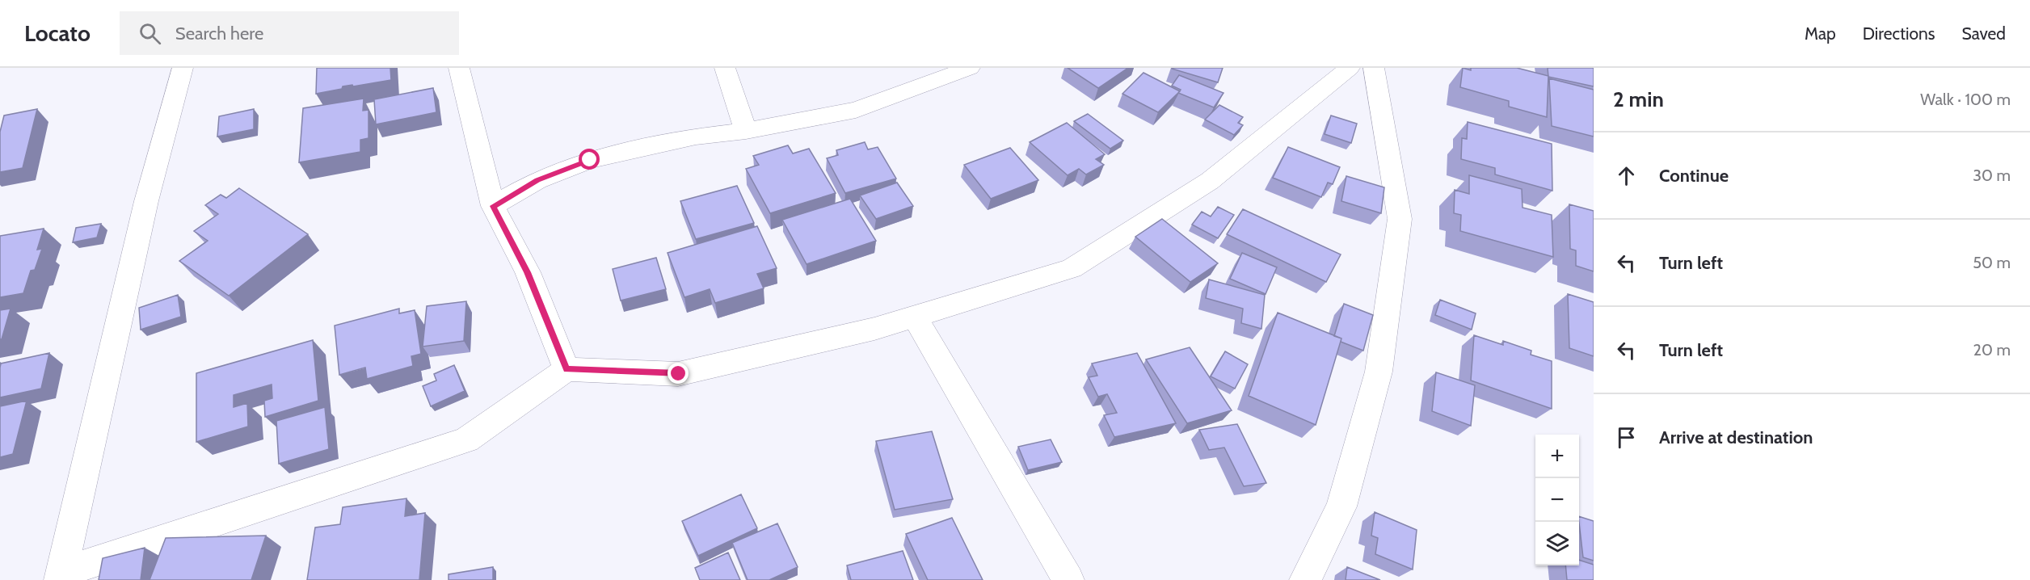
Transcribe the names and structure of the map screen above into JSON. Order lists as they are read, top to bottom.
{
  "page": {
    "header": "Locato",
    "search": "Search here",
    "nav": ["Map", "Directions", "Saved"],
    "heading": ["2 min", "Walk · 100 m"],
    "list": [
      ["Continue", "30 m"],
      ["Turn left", "50 m"],
      ["Turn left", "20 m"],
      "Arrive at destination"
    ],
    "map_buttons": ["+", "−"]
  }
}
